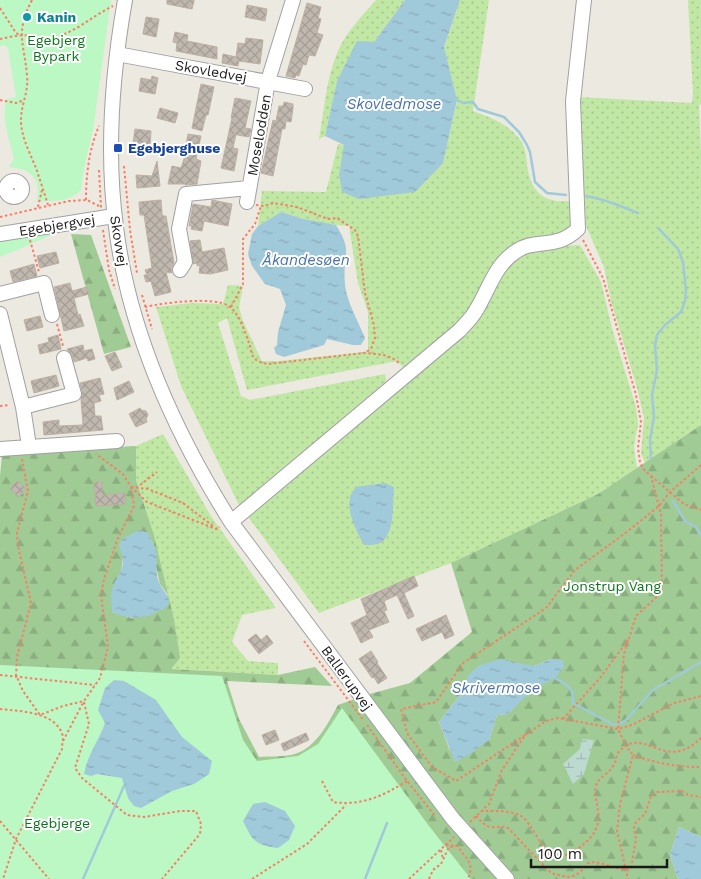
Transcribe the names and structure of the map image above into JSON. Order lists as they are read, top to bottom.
{
  "streets": {
    "street": [
      "Skovledvej",
      "Moselodden",
      "Egebjergvej",
      "Skovvej",
      "Ballerupvej"
    ]
  },
  "crossings": [
    ["Skovledvej", "Moselodden"],
    ["Skovledvej", "Skovvej"],
    ["Egebjergvej", "Skovvej"],
    ["Skovvej", "Ballerupvej"]
  ],
  "water": ["Skovledmose", "Åkandesøen", "Skrivermose"],
  "parks": ["Egebjerg Bypark", "Jonstrup Vang", "Egebjerge"],
  "places": {
    "other": ["Kanin"],
    "transit": ["Egebjerghuse"]
  },
  "scale_bar": "100 m"
}
